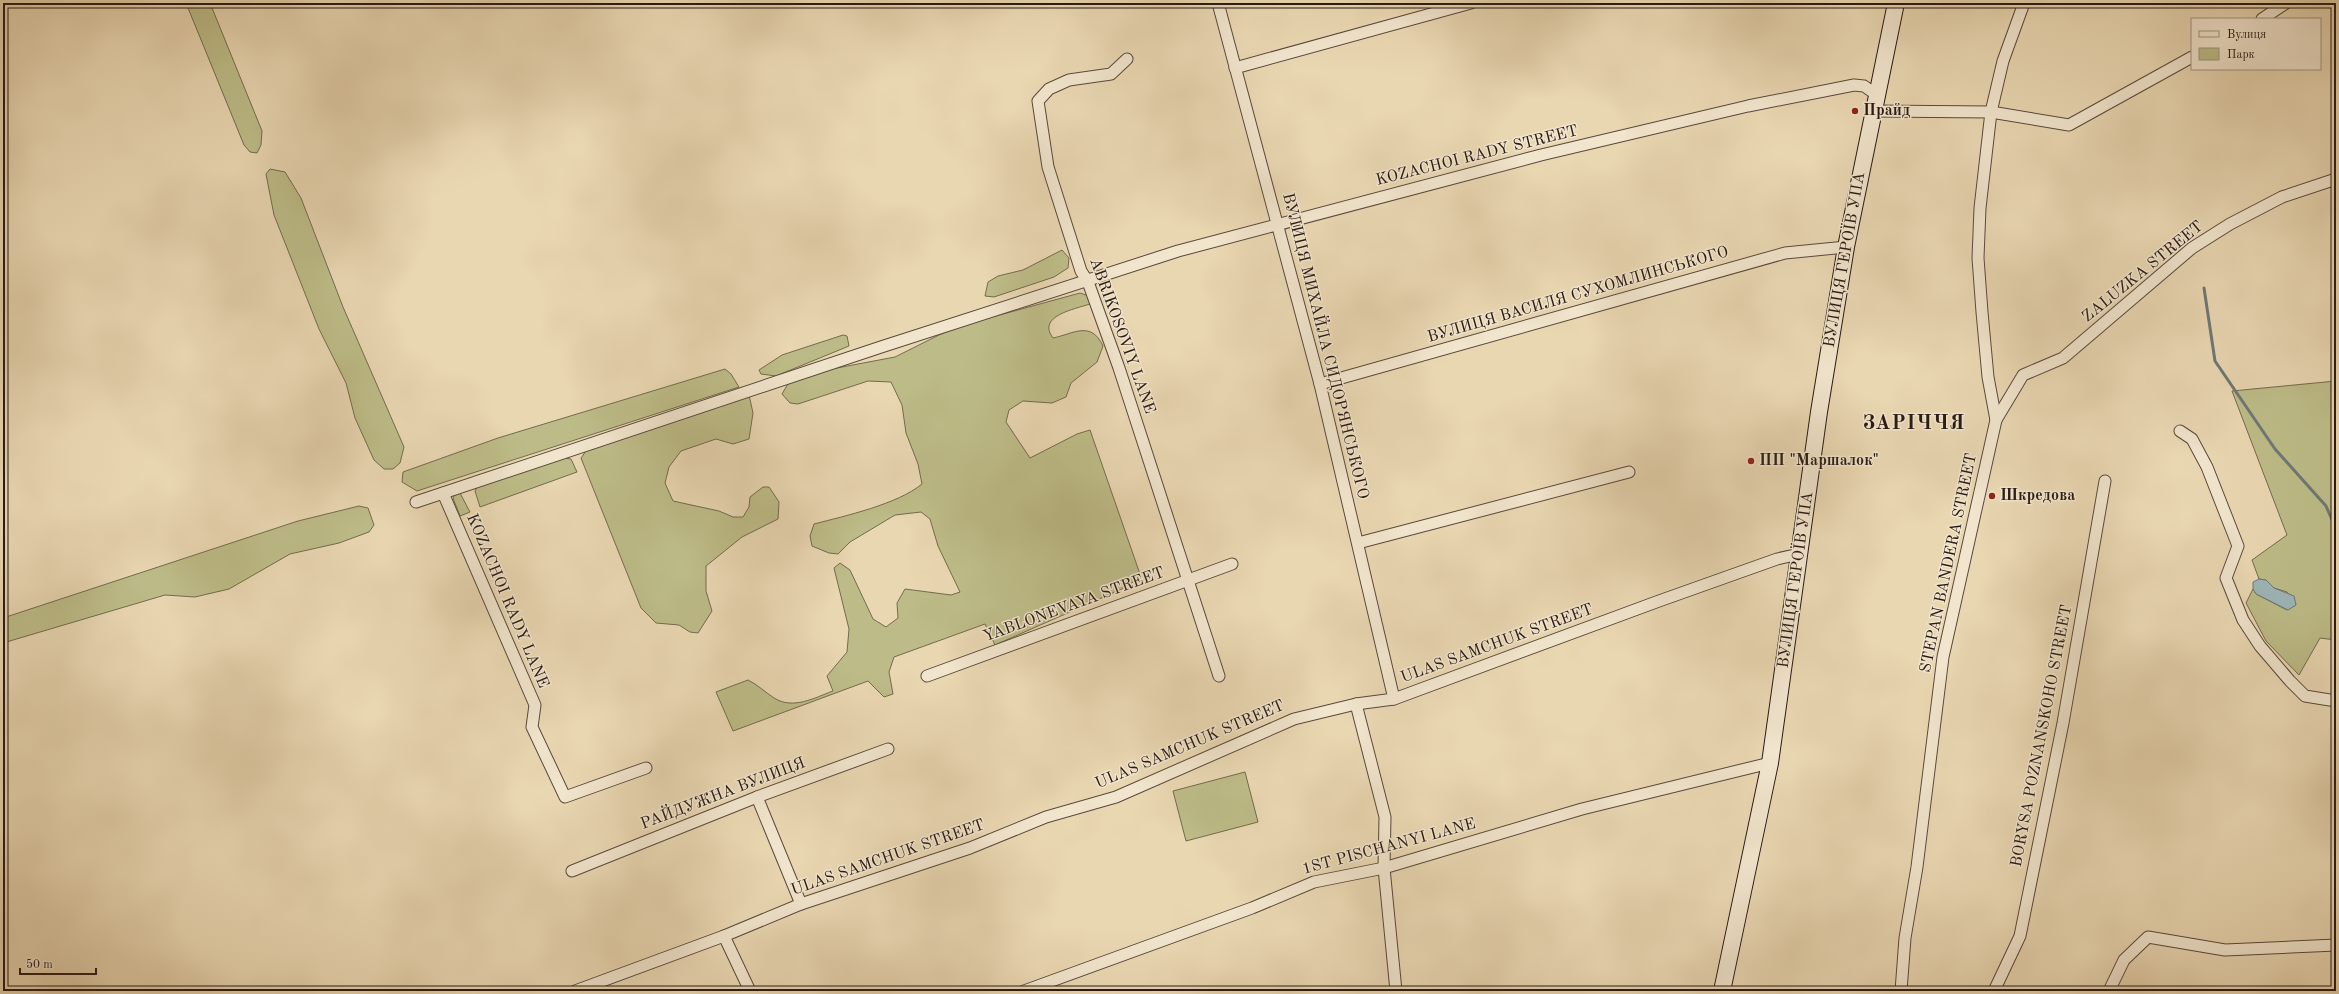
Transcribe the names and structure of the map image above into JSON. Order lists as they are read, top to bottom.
{
  "streets": {
    "street": [
      "KOZACHOI RADY STREET",
      "ВУЛИЦЯ ГЕРОЇВ УПА",
      "ZALUZKA STREET",
      "ВУЛИЦЯ ВАСИЛЯ СУХОМЛИНСЬКОГО",
      "ABRIKOSOVIY LANE",
      "ВУЛИЦЯ МИХАЙЛА СИДОРЯНСЬКОГО",
      "STEPAN BANDERA STREET",
      "KOZACHOI RADY LANE",
      "YABLONEVAYA STREET",
      "ULAS SAMCHUK STREET",
      "BORYSA POZNANSKOHO STREET",
      "РАЙДУЖНА ВУЛИЦЯ",
      "1ST PISCHANYI LANE"
    ]
  },
  "crossings": [
    ["KOZACHOI RADY STREET", "ВУЛИЦЯ ГЕРОЇВ УПА"],
    ["KOZACHOI RADY STREET", "ABRIKOSOVIY LANE"],
    ["KOZACHOI RADY STREET", "ВУЛИЦЯ МИХАЙЛА СИДОРЯНСЬКОГО"],
    ["KOZACHOI RADY STREET", "KOZACHOI RADY LANE"],
    ["ВУЛИЦЯ ГЕРОЇВ УПА", "ВУЛИЦЯ ВАСИЛЯ СУХОМЛИНСЬКОГО"],
    ["ВУЛИЦЯ ГЕРОЇВ УПА", "ULAS SAMCHUK STREET"],
    ["ВУЛИЦЯ ГЕРОЇВ УПА", "1ST PISCHANYI LANE"],
    ["ZALUZKA STREET", "STEPAN BANDERA STREET"],
    ["ВУЛИЦЯ ВАСИЛЯ СУХОМЛИНСЬКОГО", "ВУЛИЦЯ МИХАЙЛА СИДОРЯНСЬКОГО"],
    ["ABRIKOSOVIY LANE", "YABLONEVAYA STREET"],
    ["ВУЛИЦЯ МИХАЙЛА СИДОРЯНСЬКОГО", "ULAS SAMCHUK STREET"]
  ],
  "districts": ["ЗАРІЧЧЯ"],
  "places": ["Прайд", "ПП \"Маршалок\"", "Шкредова"],
  "legend": ["Вулиця", "Парк"],
  "scale_bar": "50 m"
}
